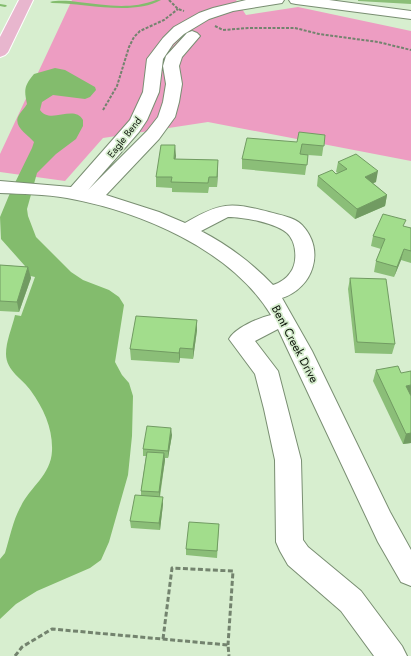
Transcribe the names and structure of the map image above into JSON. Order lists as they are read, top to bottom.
{
  "streets": {
    "street": ["Eagle Bend", "Bent Creek Drive"]
  },
  "crossings": [
    ["Eagle Bend", "Bent Creek Drive"]
  ]
}
